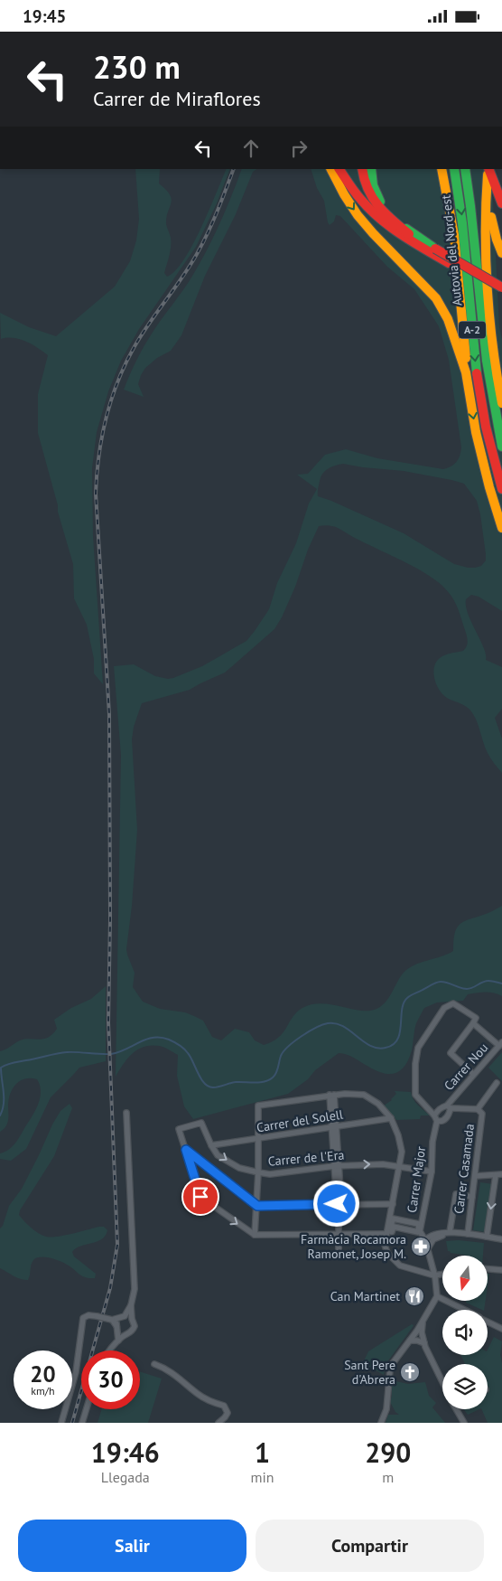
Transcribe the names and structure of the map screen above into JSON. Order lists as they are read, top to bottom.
{
  "streets": {
    "highway": ["Autovia del Nord-est", "A-2"],
    "street": [
      "Carrer Nou",
      "Carrer del Solell",
      "Carrer de l'Era",
      "Carrer Casamada",
      "Carrer Major"
    ]
  },
  "crossings": [
    ["Carrer del Solell", "Carrer de l'Era"],
    ["Carrer de l'Era", "Carrer Major"]
  ],
  "places": {
    "pharmacy": ["Farmàcia Rocamora Ramonet, Josep M."],
    "restaurant": ["Can Martinet"],
    "church": ["Sant Pere d'Abrera"]
  },
  "north": "bottom",
  "page": {
    "status": "19:45",
    "turn": ["230 m", "Carrer de Miraflores"],
    "speed": "20 km/h",
    "limit": "30",
    "eta": [
      "19:46",
      "Llegada",
      "1",
      "min",
      "290",
      "m"
    ],
    "buttons": ["Salir", "Compartir"]
  }
}
